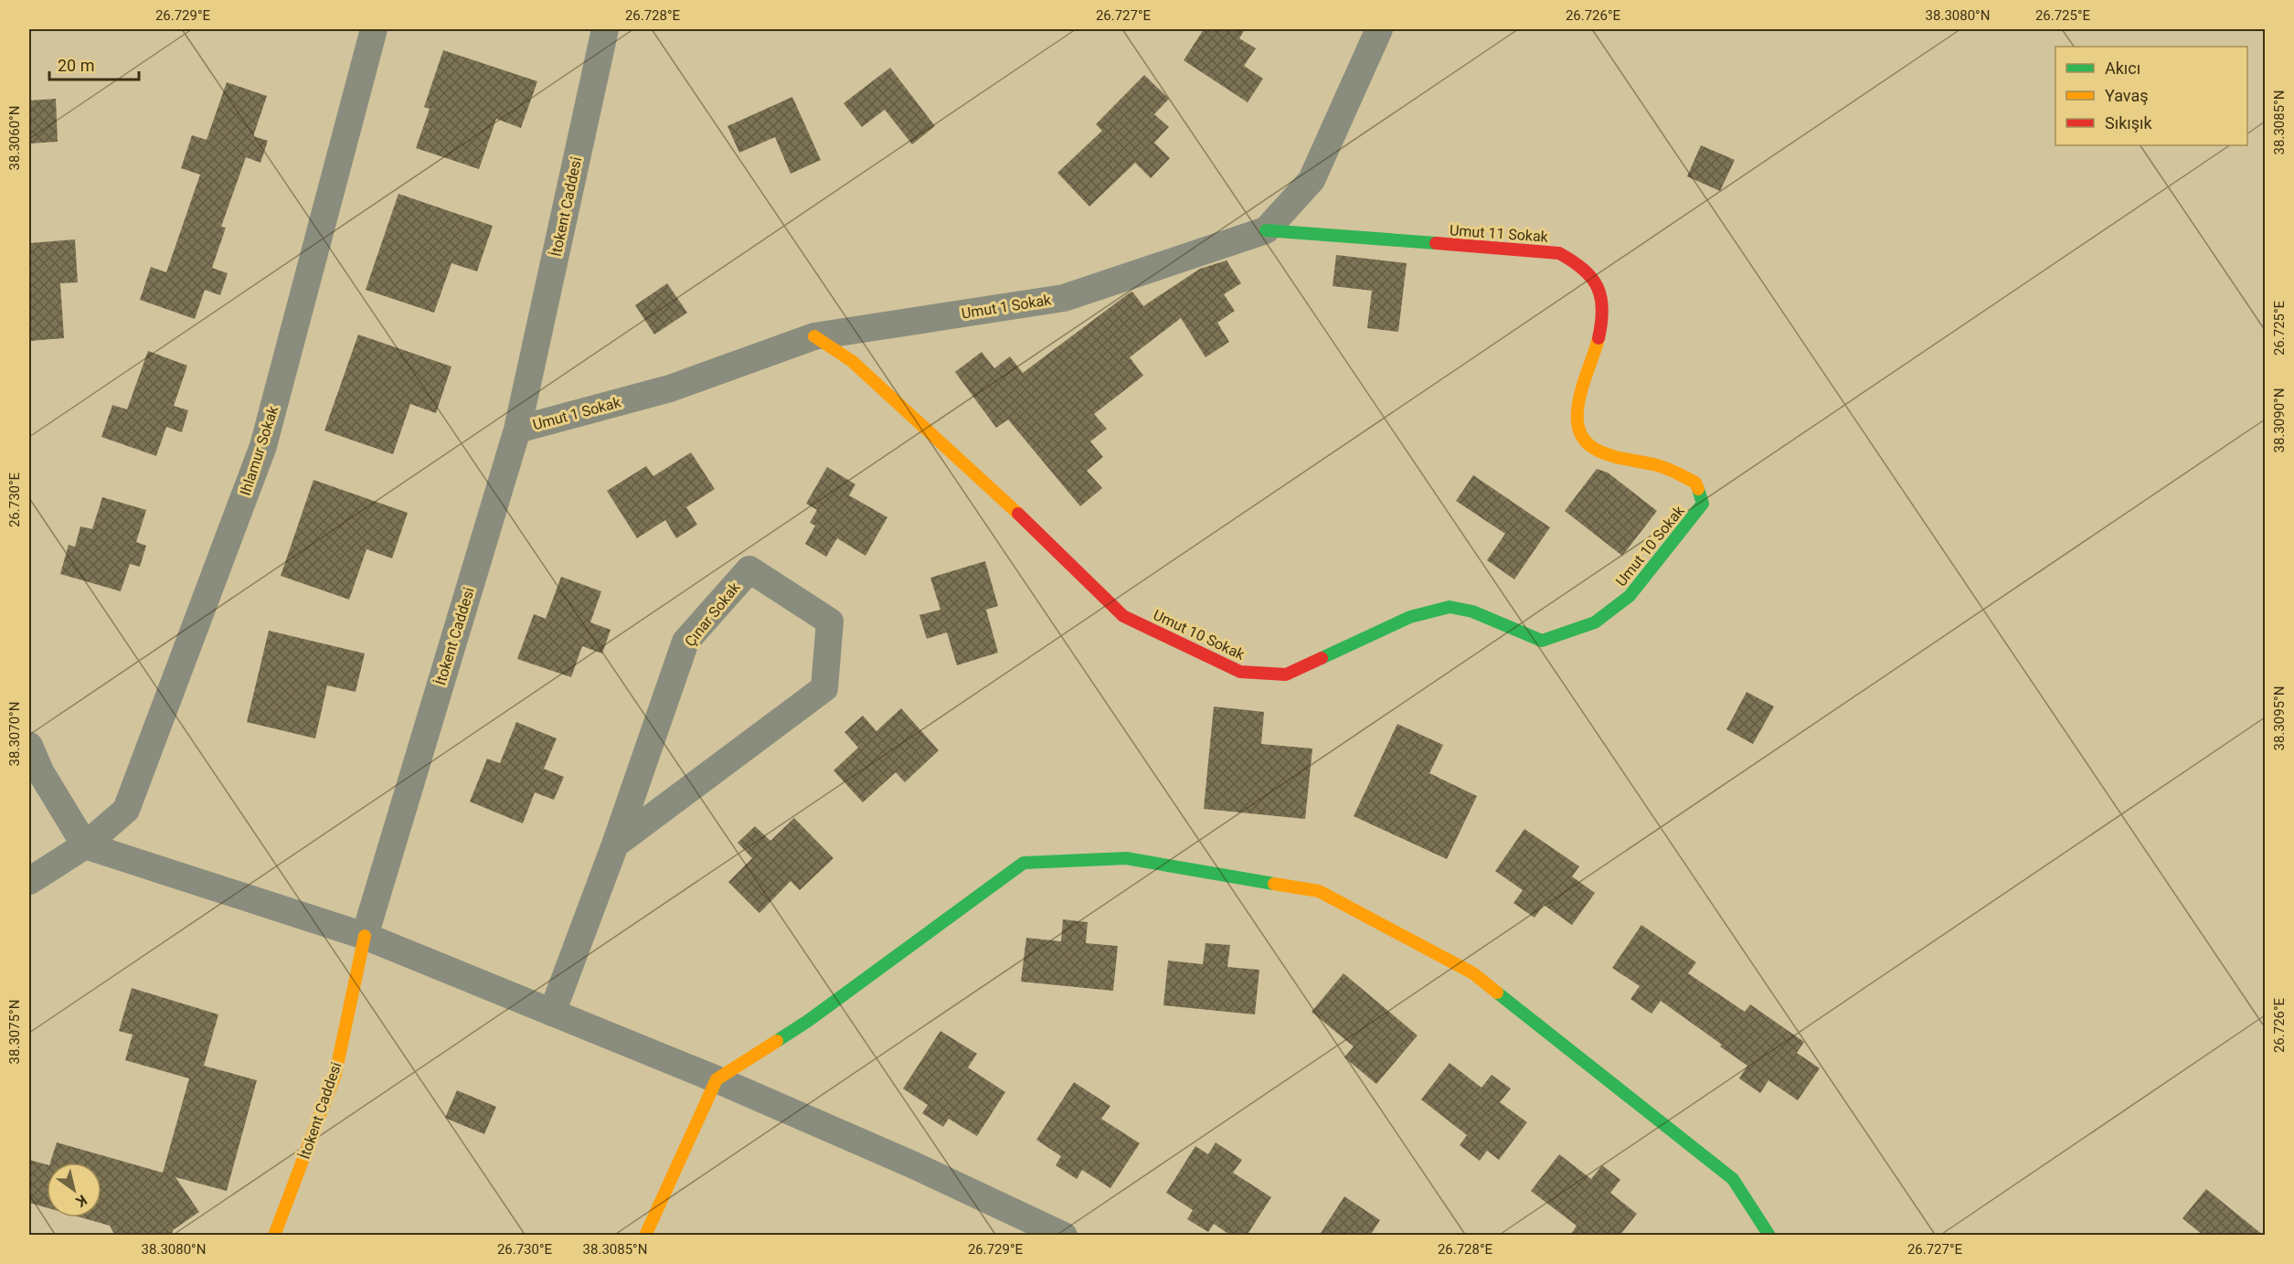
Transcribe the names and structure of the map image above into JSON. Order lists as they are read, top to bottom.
{
  "streets": {
    "street": [
      "İtokent Caddesi",
      "Umut 11 Sokak",
      "Umut 1 Sokak",
      "Ihlamur Sokak",
      "Umut 10 Sokak",
      "Çınar Sokak"
    ]
  },
  "crossings": [
    ["İtokent Caddesi", "Umut 1 Sokak"],
    ["Umut 11 Sokak", "Umut 1 Sokak"],
    ["Umut 11 Sokak", "Umut 10 Sokak"],
    ["Umut 1 Sokak", "Umut 10 Sokak"]
  ],
  "legend": ["Akıcı", "Yavaş", "Sıkışık"],
  "scale_bar": "20 m",
  "north": "bottom right",
  "coordinates": [
    "26.729°E",
    "26.728°E",
    "26.727°E",
    "26.726°E",
    "38.3080°N",
    "26.725°E",
    "38.3085°N",
    "38.3060°N",
    "38.3090°N",
    "26.730°E",
    "38.3095°N",
    "38.3070°N",
    "38.3075°N"
  ]
}
